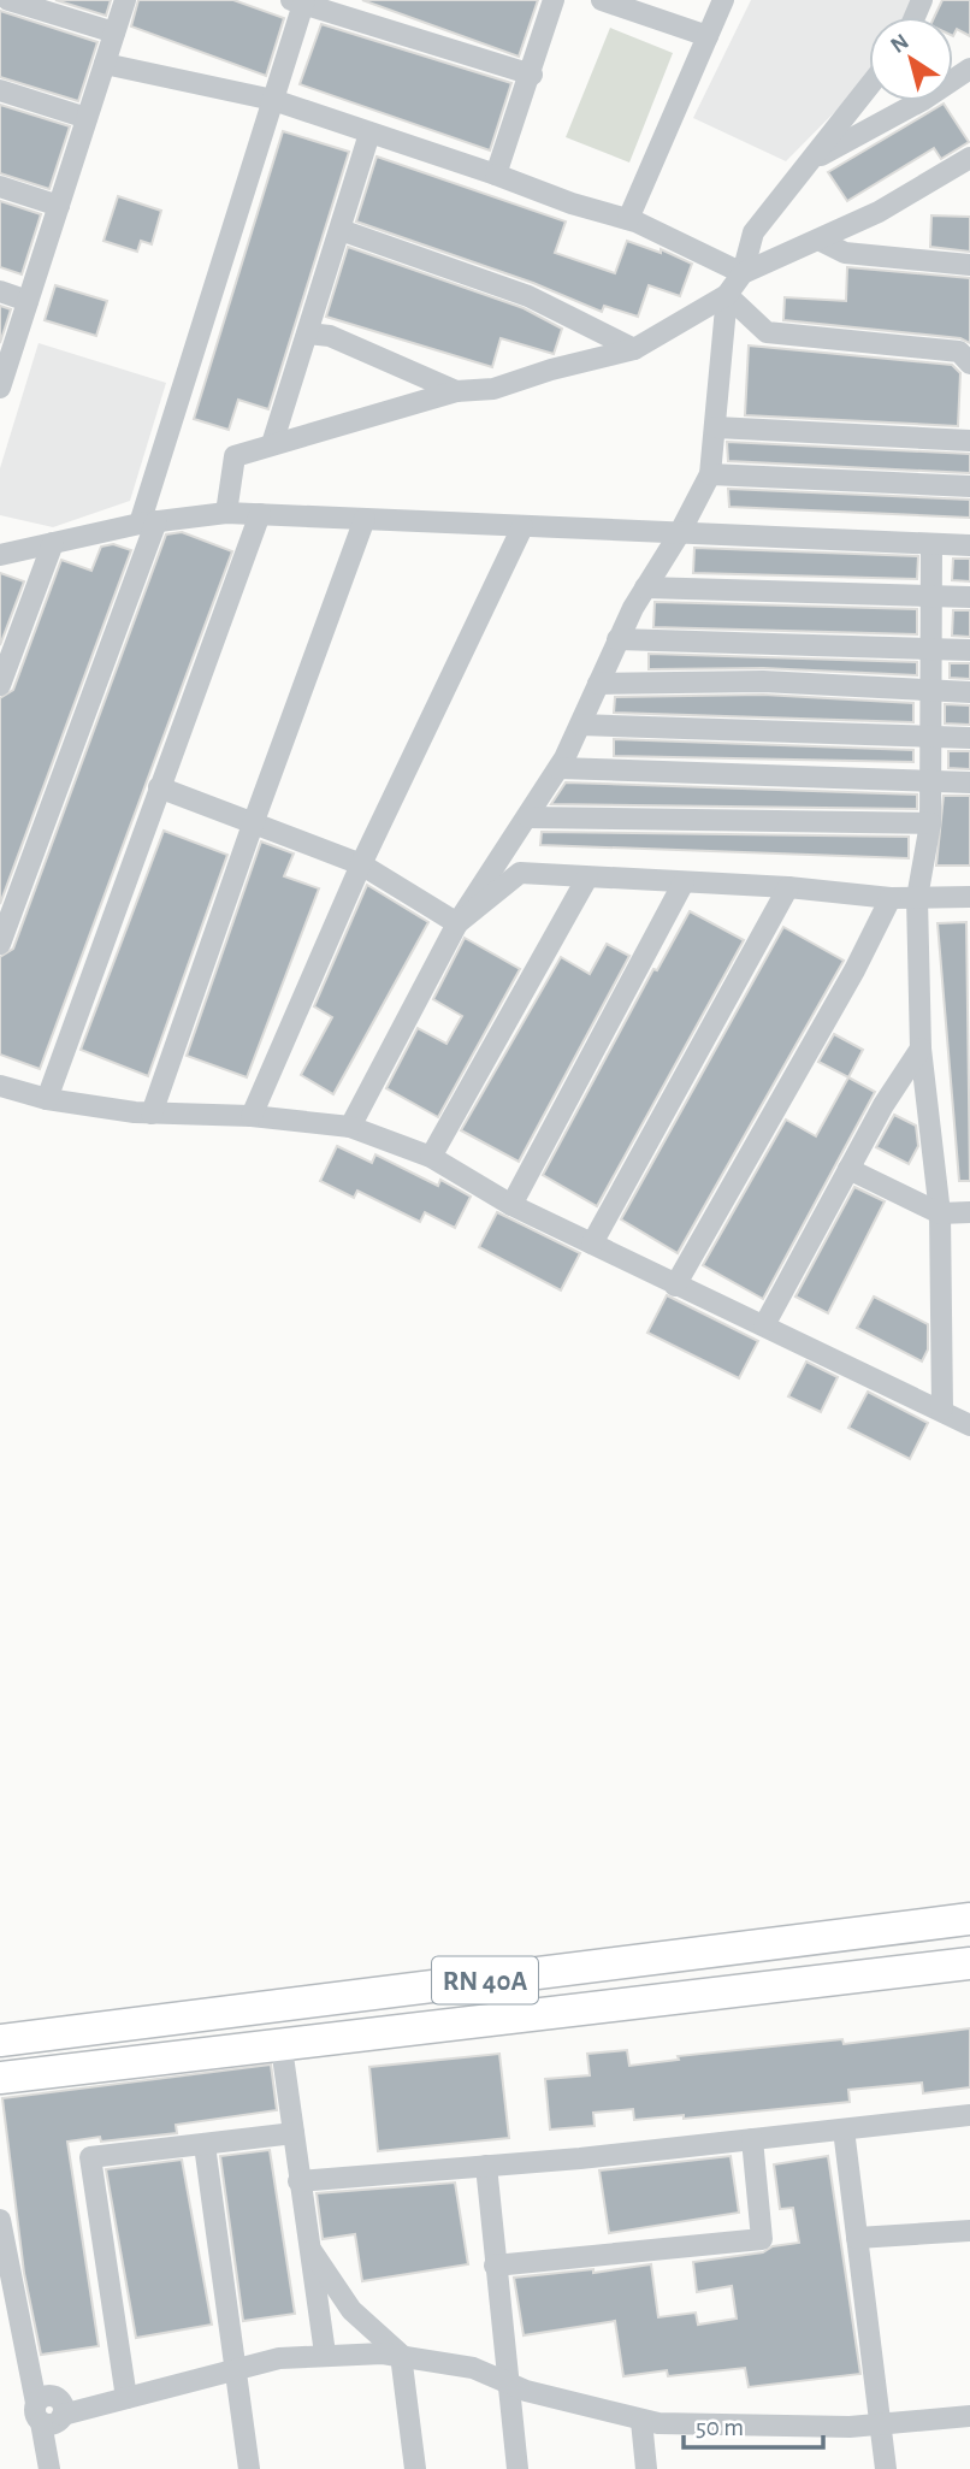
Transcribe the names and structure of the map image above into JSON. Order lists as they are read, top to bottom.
{
  "streets": {
    "main road": ["RN 40A"]
  },
  "scale_bar": "50 m",
  "north": "top left"
}
